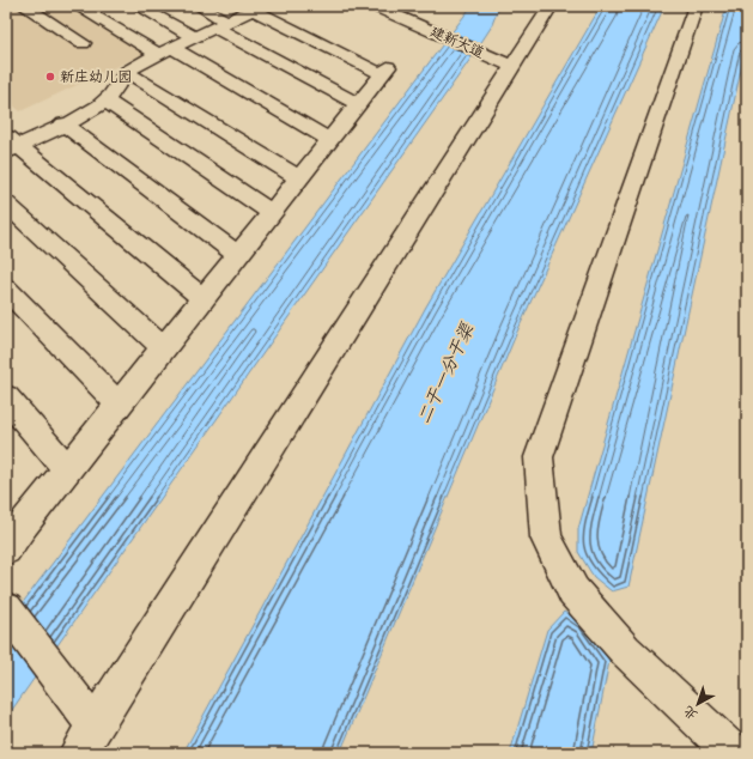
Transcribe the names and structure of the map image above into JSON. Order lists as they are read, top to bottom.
{
  "streets": {
    "street": ["建新大道"]
  },
  "water": ["二干一分干渠"],
  "places": ["新庄幼儿园"],
  "north": "bottom left"
}
